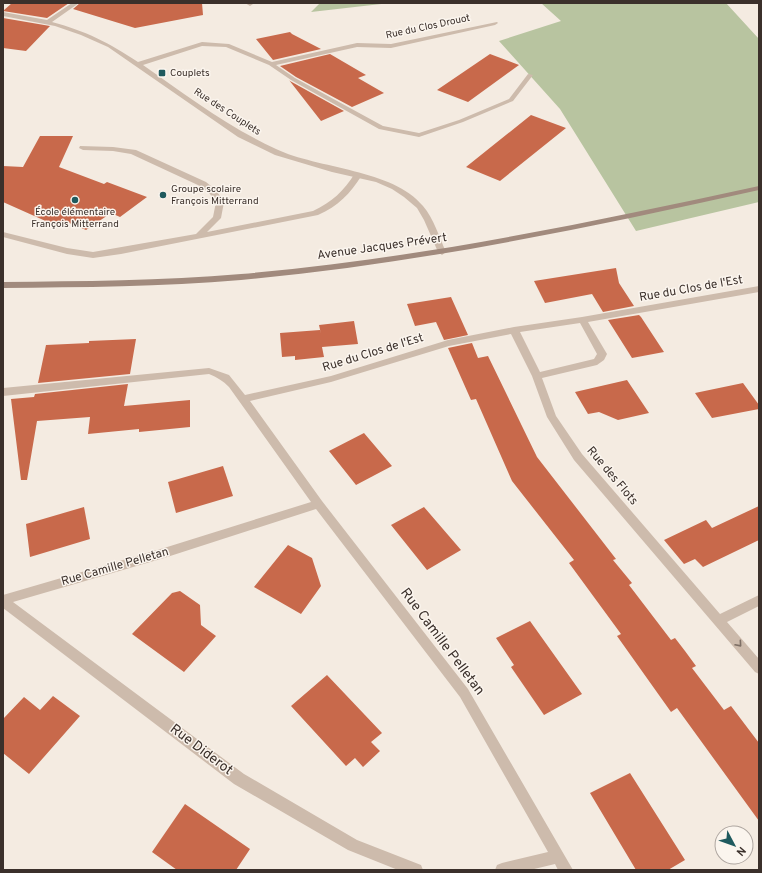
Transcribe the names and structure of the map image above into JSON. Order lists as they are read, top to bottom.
{
  "streets": {
    "main road": ["Avenue Jacques Prévert"],
    "street": [
      "Rue du Clos Drouot",
      "Rue des Couplets",
      "Rue du Clos de l'Est",
      "Rue des Flots",
      "Rue Camille Pelletan",
      "Rue Diderot"
    ]
  },
  "crossings": [
    ["Rue des Couplets", "Avenue Jacques Prévert"],
    ["Rue du Clos de l'Est", "Rue des Flots"],
    ["Rue du Clos de l'Est", "Rue Camille Pelletan"],
    ["Rue Camille Pelletan", "Rue Diderot"]
  ],
  "places": {
    "transit": ["Couplets"],
    "other": ["Groupe scolaire François Mitterrand", "École élémentaire François Mitterrand"]
  },
  "north": "bottom right"
}
